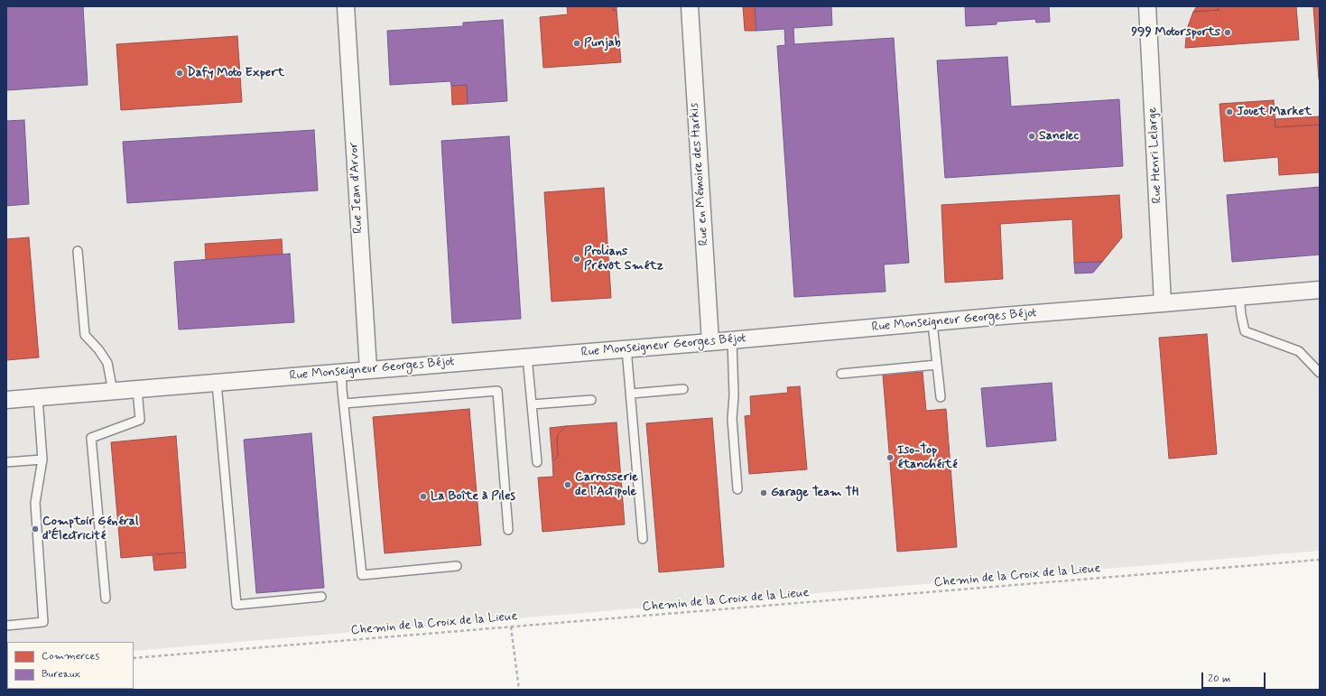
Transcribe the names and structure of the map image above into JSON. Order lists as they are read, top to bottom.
{
  "streets": {
    "street": [
      "Rue Henri Lelarge",
      "Rue en Mémoire des Harkis",
      "Rue Jean d'Arvor",
      "Rue Monseigneur Georges Béjot"
    ],
    "path": ["Chemin de la Croix de la Lieue"]
  },
  "crossings": [
    ["Rue Henri Lelarge", "Rue Monseigneur Georges Béjot"],
    ["Rue en Mémoire des Harkis", "Rue Monseigneur Georges Béjot"],
    ["Rue Jean d'Arvor", "Rue Monseigneur Georges Béjot"]
  ],
  "places": [
    "999 Motorsports",
    "Punjab",
    "Dafy Moto Expert",
    "Jouet Market",
    "Sanelec",
    "Prolians Prévôt Smétz",
    "Iso-Top étanchéité",
    "Carrosserie de l’Actipole",
    "Garage Team TH",
    "La Boîte à Piles",
    "Comptoir Général d’Électricité"
  ],
  "legend": ["Commerces", "Bureaux"],
  "scale_bar": "20 m"
}
